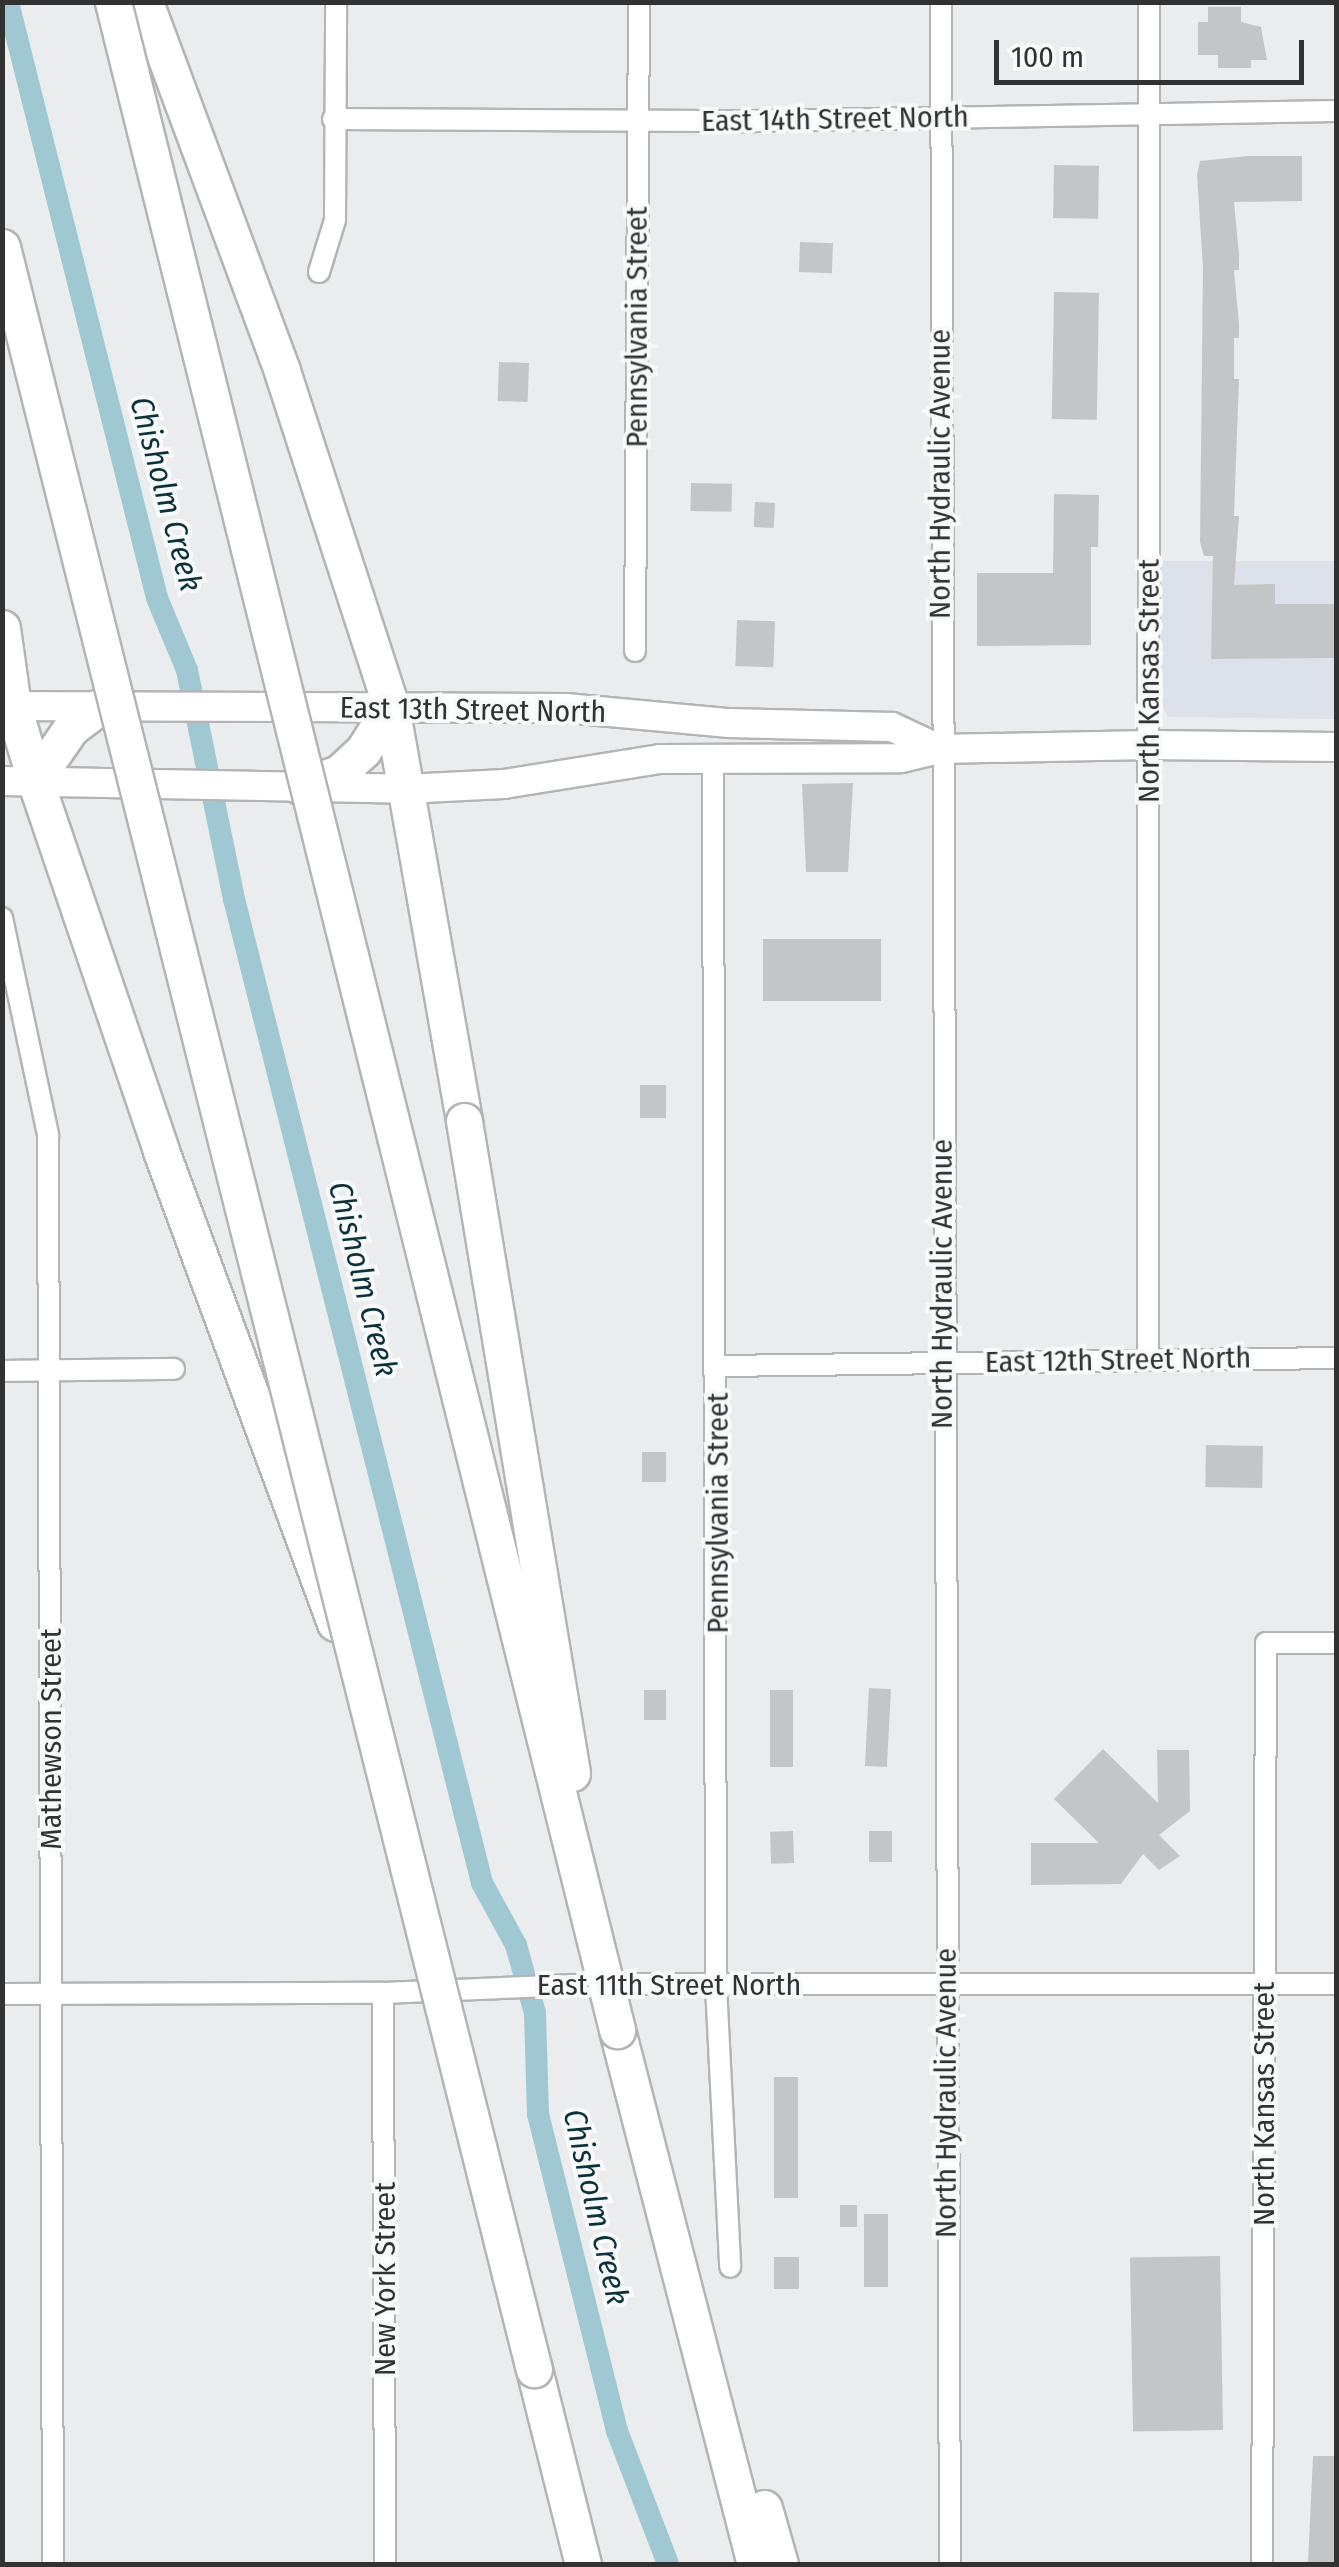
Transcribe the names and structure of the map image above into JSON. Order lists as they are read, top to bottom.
{
  "streets": {
    "main road": ["East 13th Street North"],
    "street": [
      "East 14th Street North",
      "Pennsylvania Street",
      "North Hydraulic Avenue",
      "North Kansas Street",
      "East 12th Street North",
      "Mathewson Street",
      "East 11th Street North",
      "New York Street"
    ]
  },
  "crossings": [
    ["East 14th Street North", "Pennsylvania Street"],
    ["East 14th Street North", "North Hydraulic Avenue"],
    ["East 14th Street North", "North Kansas Street"],
    ["Pennsylvania Street", "East 13th Street North"],
    ["Pennsylvania Street", "East 12th Street North"],
    ["Pennsylvania Street", "East 11th Street North"],
    ["North Hydraulic Avenue", "East 13th Street North"],
    ["North Hydraulic Avenue", "East 12th Street North"],
    ["North Hydraulic Avenue", "East 11th Street North"],
    ["North Kansas Street", "East 13th Street North"],
    ["North Kansas Street", "East 12th Street North"],
    ["North Kansas Street", "East 11th Street North"],
    ["Mathewson Street", "East 11th Street North"],
    ["East 11th Street North", "New York Street"]
  ],
  "water": ["Chisholm Creek"],
  "scale_bar": "100 m"
}
